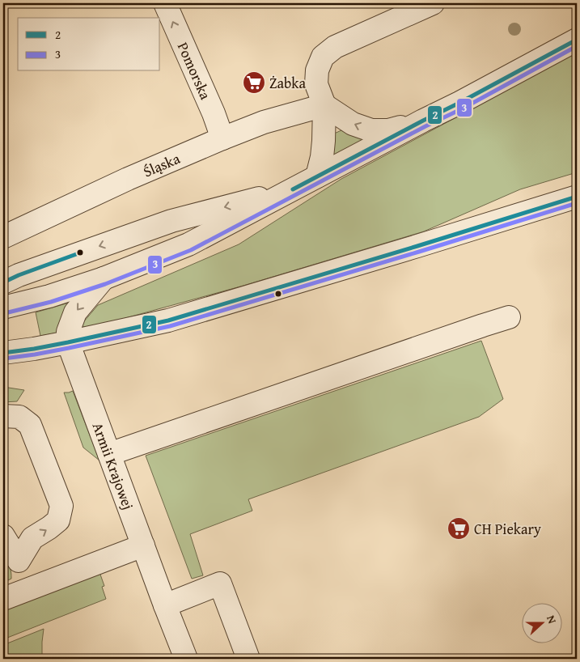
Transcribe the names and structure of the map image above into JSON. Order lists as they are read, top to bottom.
{
  "streets": {
    "street": ["Pomorska", "Śląska", "Armii Krajowej"]
  },
  "crossings": [
    ["Pomorska", "Śląska"]
  ],
  "one_way": ["Pomorska"],
  "places": {
    "supermarket": ["Żabka", "CH Piekary"]
  },
  "lines": ["transit line 2", "transit line 3"],
  "legend": ["2", "3"],
  "north": "right"
}
